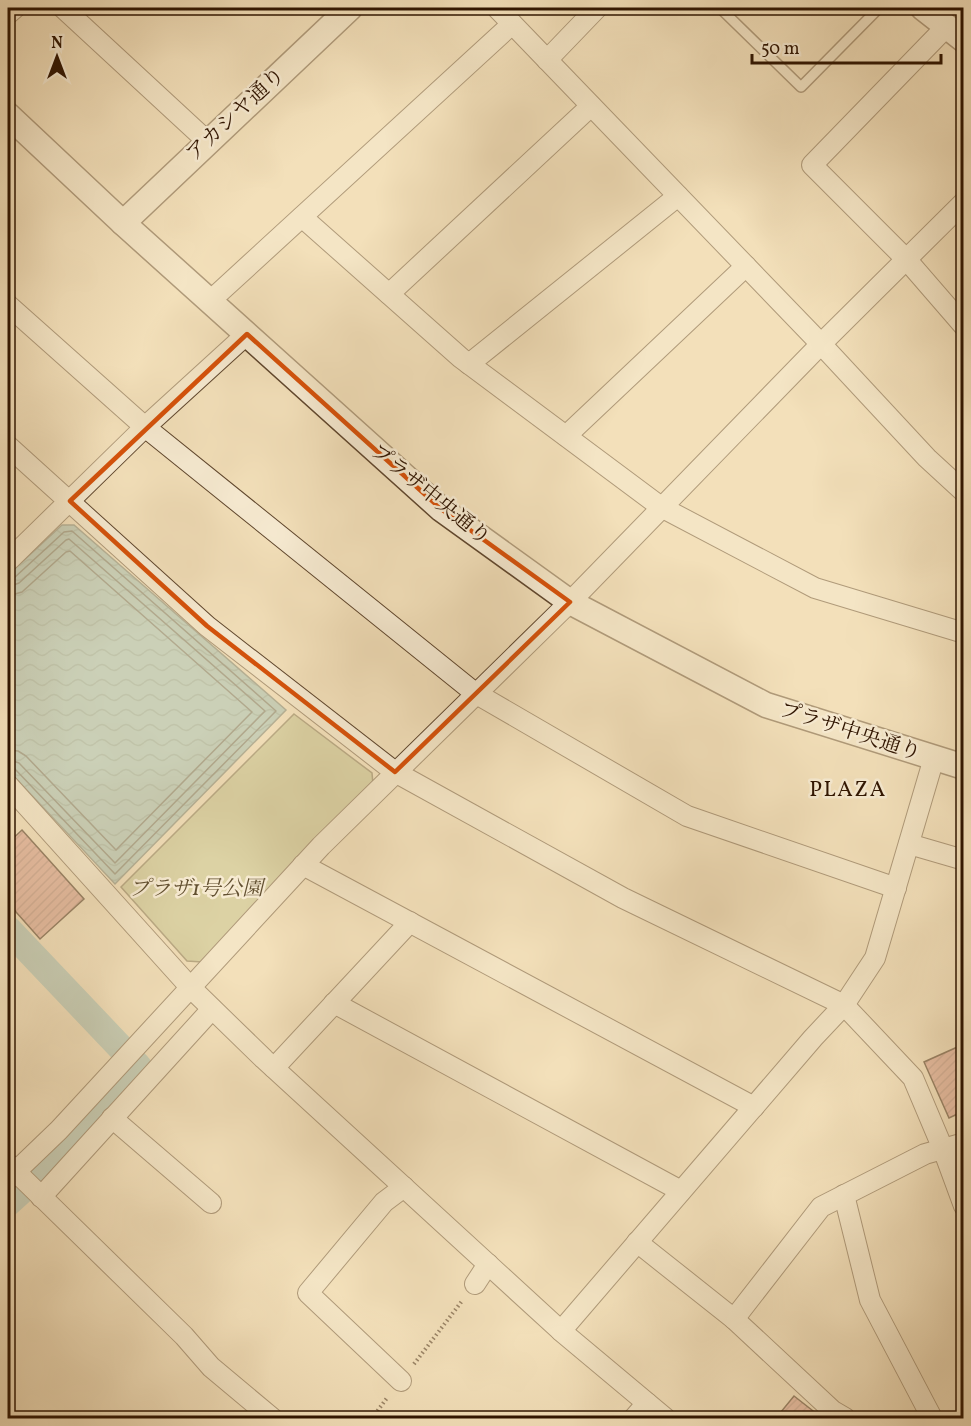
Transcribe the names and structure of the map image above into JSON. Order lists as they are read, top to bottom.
{
  "streets": {
    "street": ["アカシヤ通り", "プラザ中央通り"]
  },
  "crossings": [
    ["アカシヤ通り", "プラザ中央通り"]
  ],
  "districts": ["PLAZA"],
  "parks": ["プラザ1号公園"],
  "scale_bar": "50 m",
  "north": "top"
}
